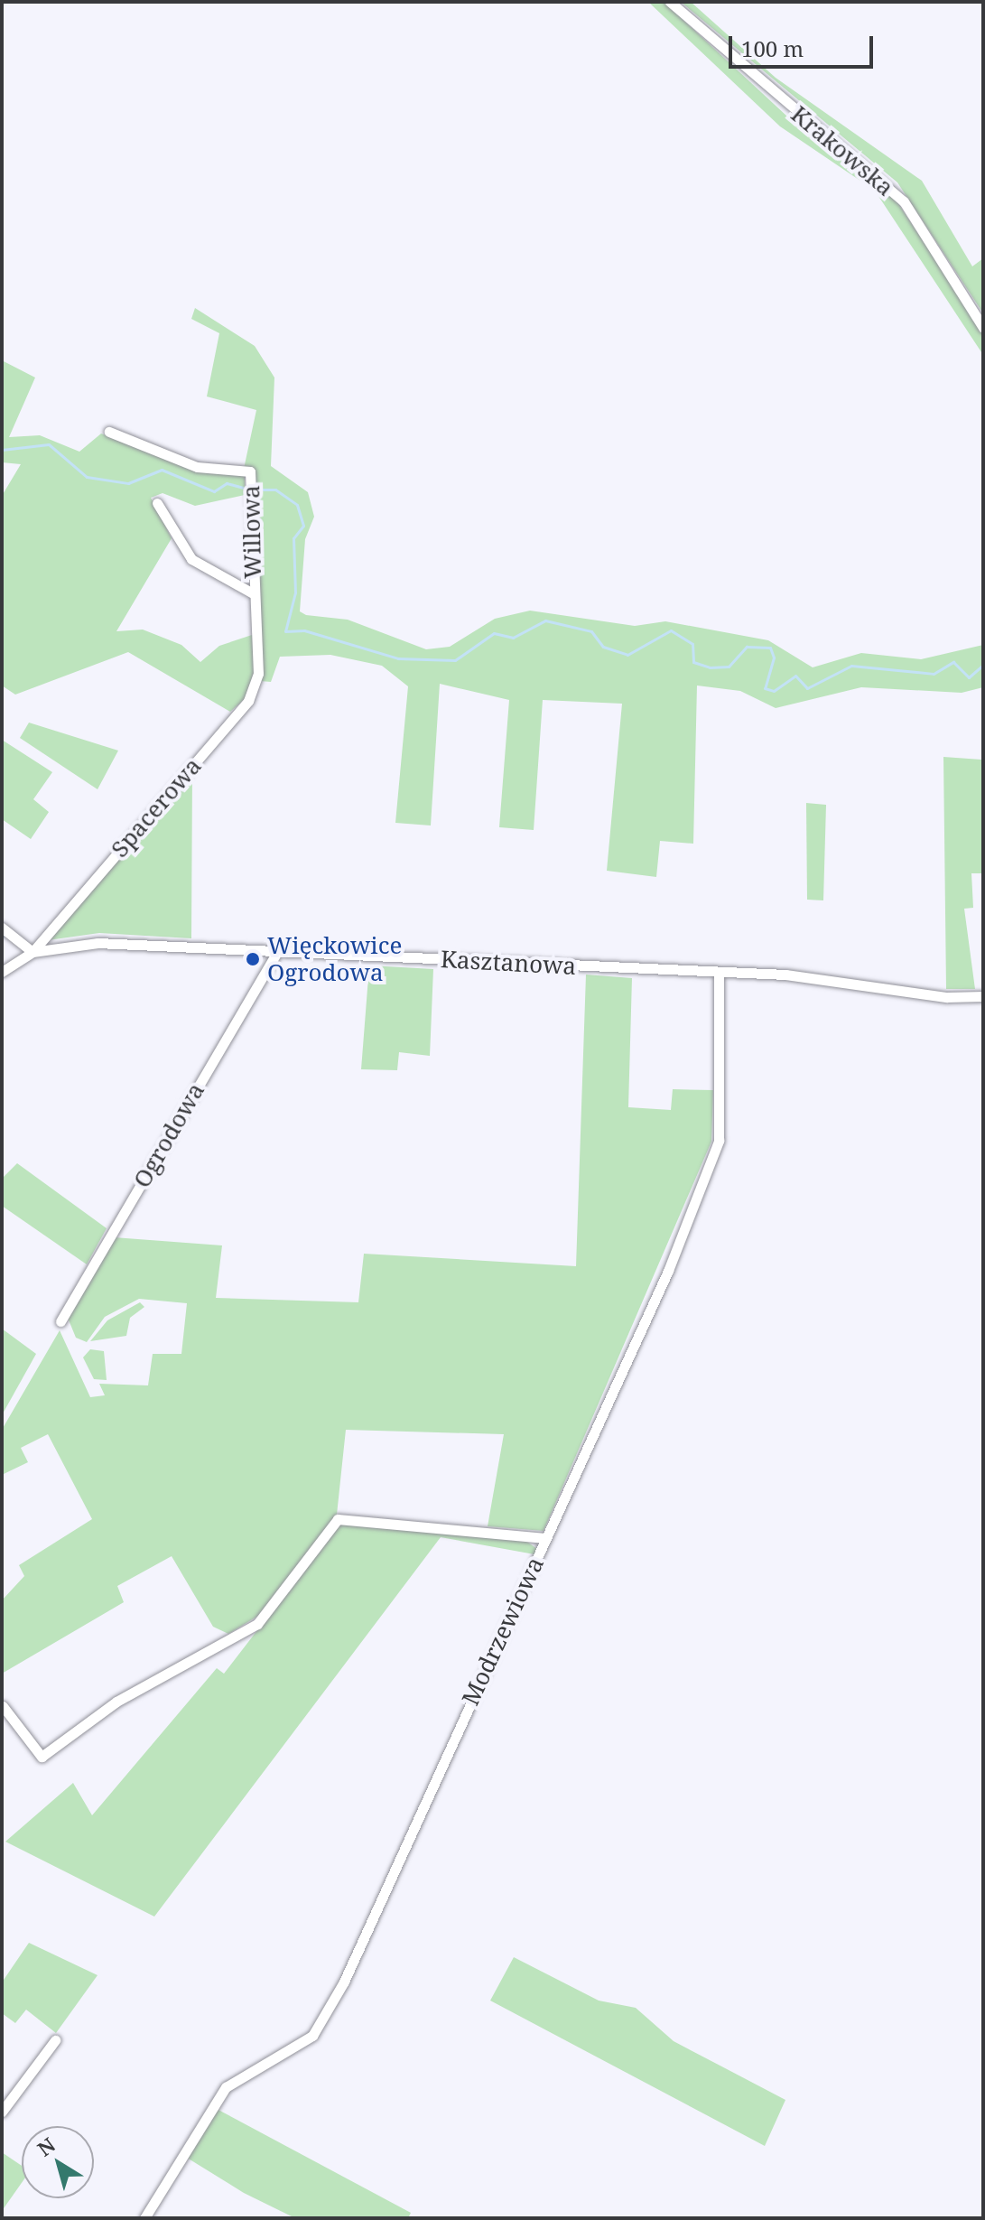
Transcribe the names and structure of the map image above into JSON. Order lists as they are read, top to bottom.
{
  "streets": {
    "street": [
      "Krakowska",
      "Willowa",
      "Spacerowa",
      "Kasztanowa",
      "Ogrodowa",
      "Modrzewiowa"
    ]
  },
  "crossings": [
    ["Willowa", "Spacerowa"],
    ["Spacerowa", "Kasztanowa"],
    ["Kasztanowa", "Ogrodowa"],
    ["Kasztanowa", "Modrzewiowa"]
  ],
  "places": ["Więckowice Ogrodowa"],
  "scale_bar": "100 m",
  "north": "top left"
}
